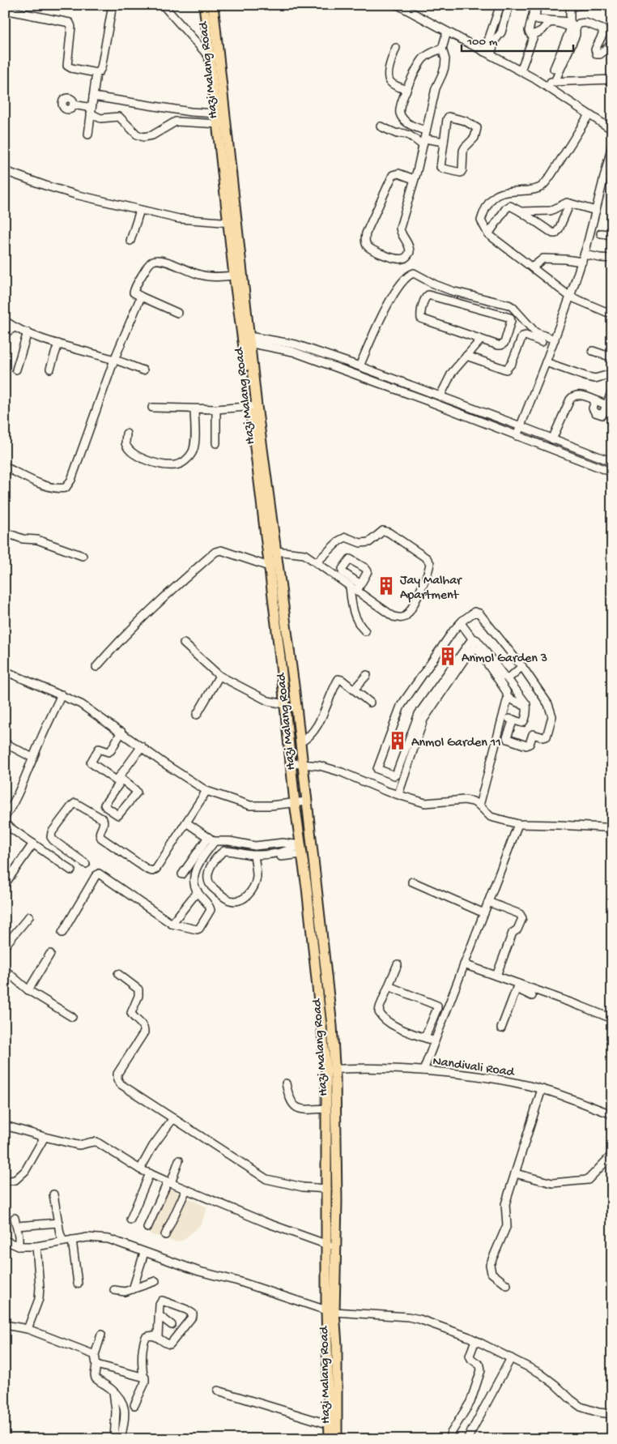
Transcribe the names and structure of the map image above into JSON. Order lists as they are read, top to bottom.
{
  "streets": {
    "main road": ["Hazi Malang Road"],
    "street": ["Nandivali Road"]
  },
  "crossings": [
    ["Hazi Malang Road", "Nandivali Road"]
  ],
  "places": {
    "building": ["Jay Malhar Apartment", "Anmol Garden 3", "Anmol Garden 11"]
  },
  "scale_bar": "100 m"
}
